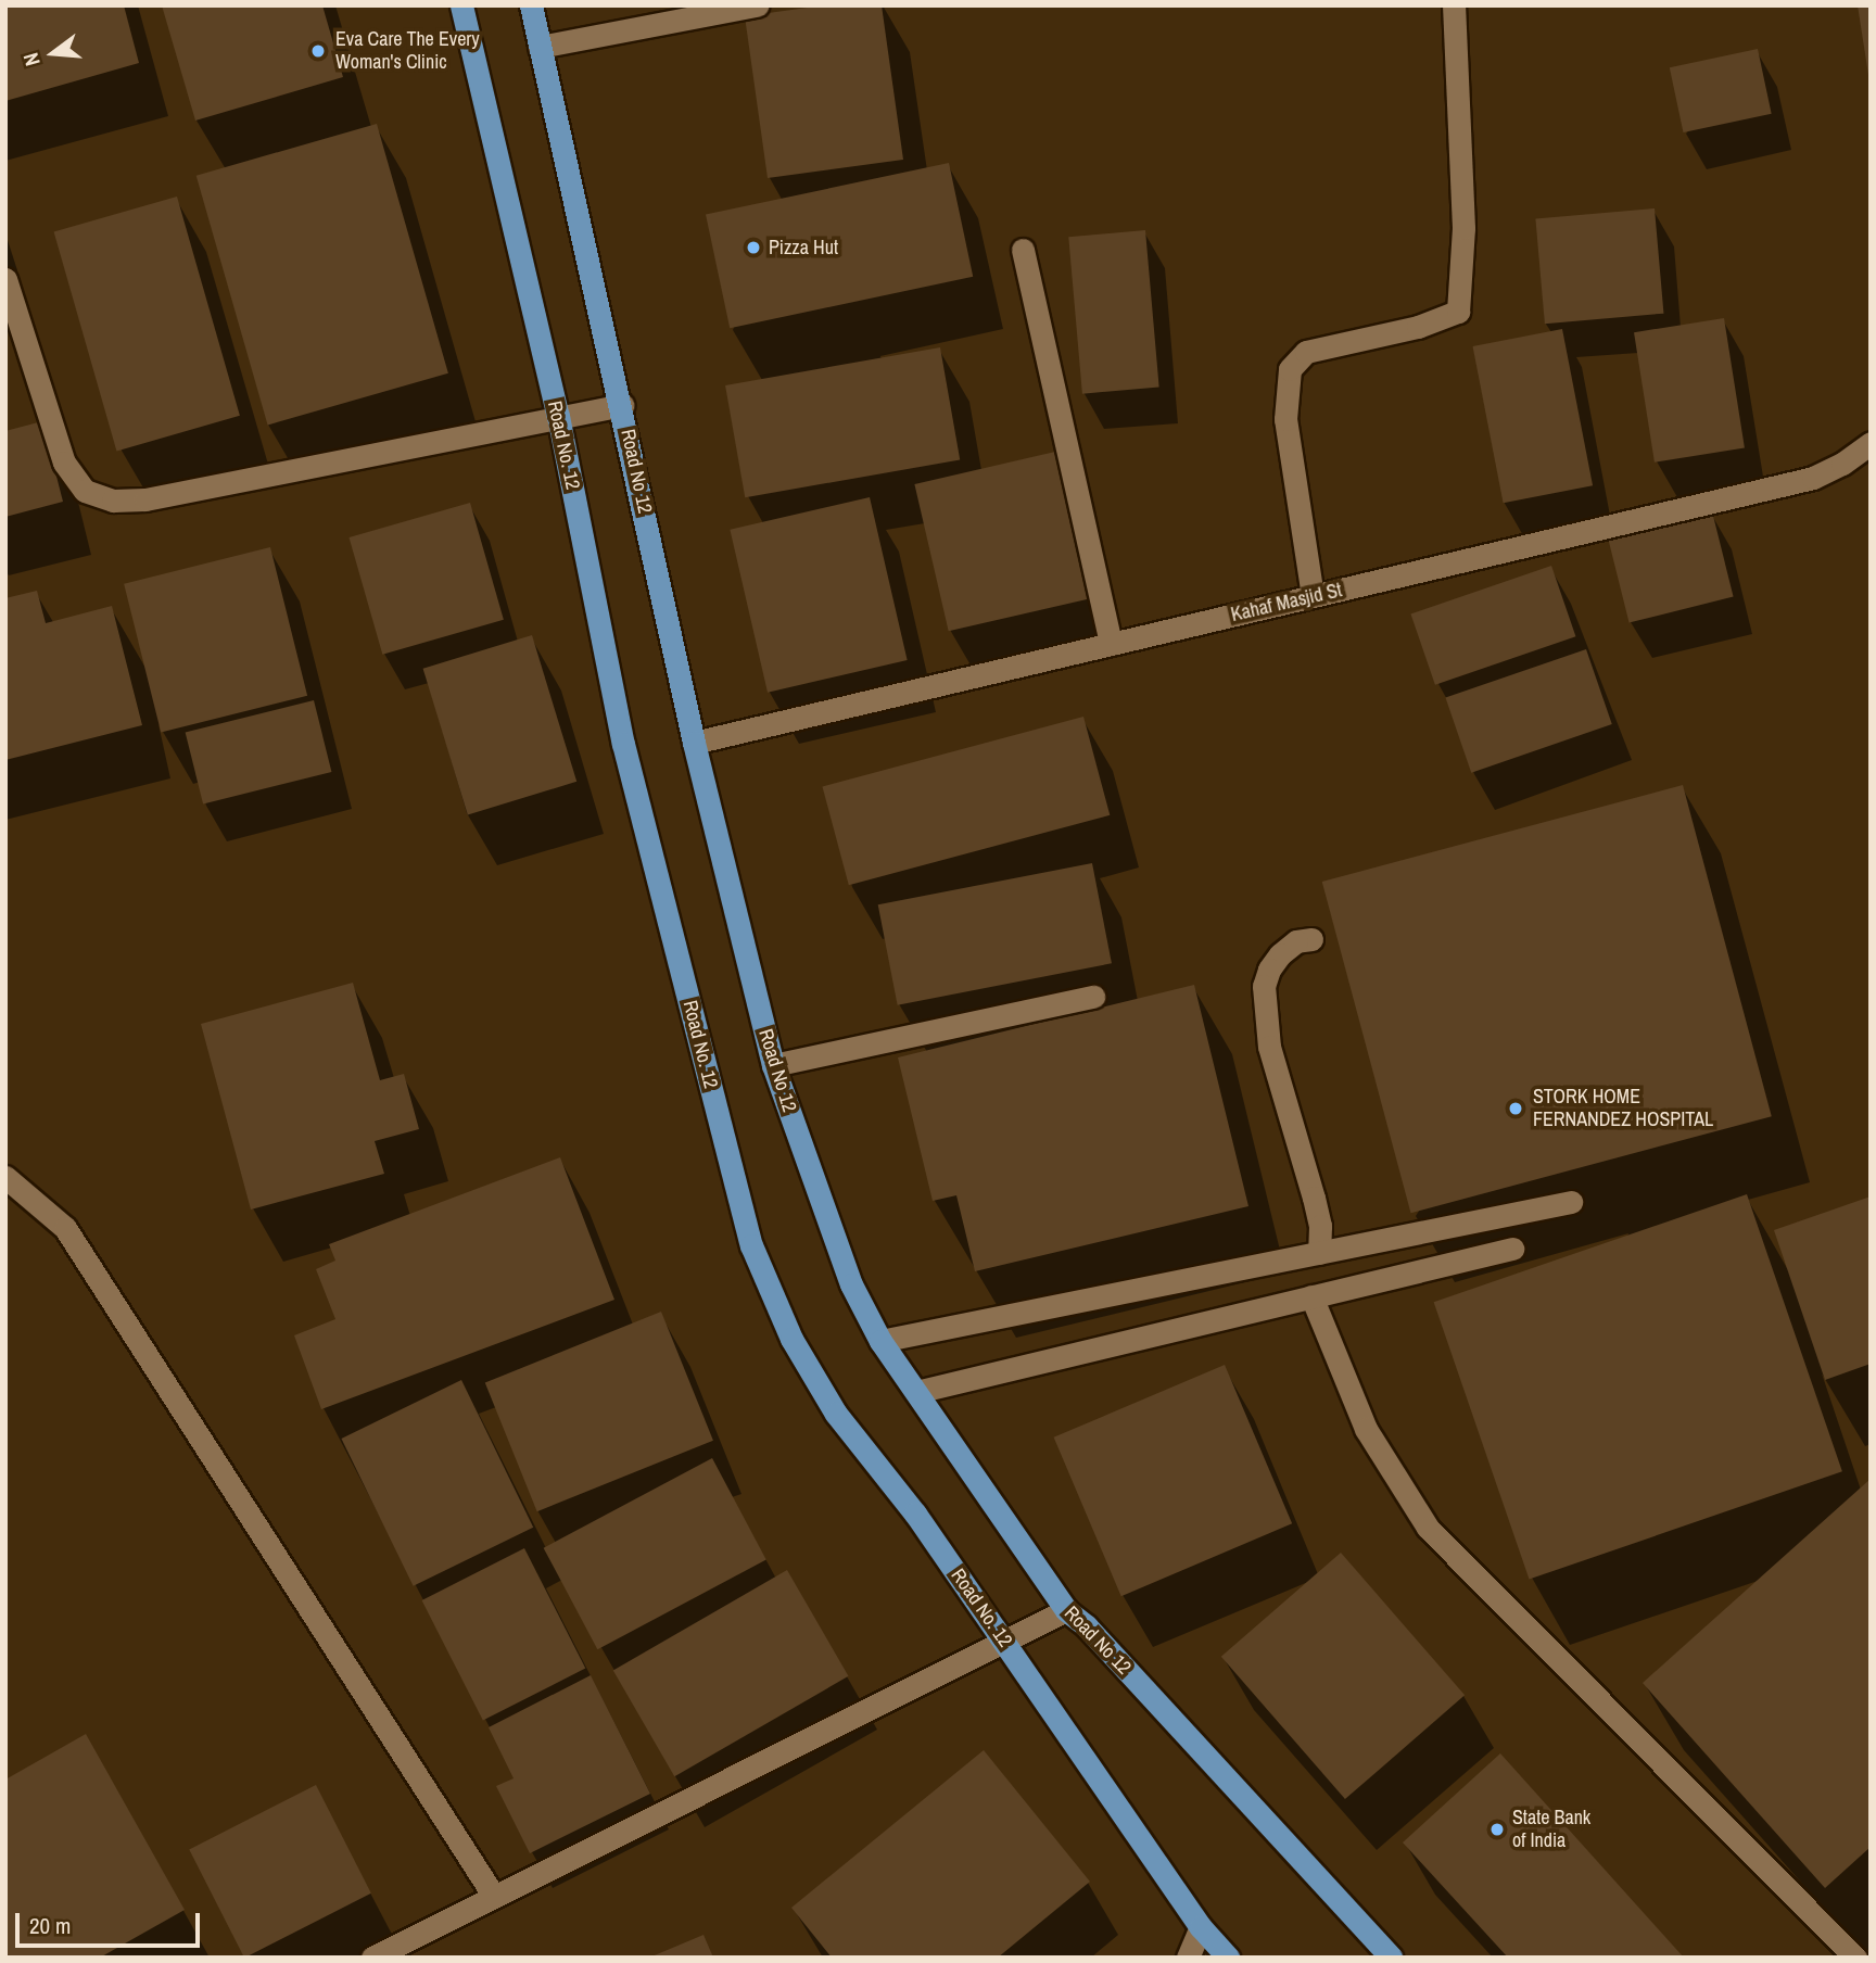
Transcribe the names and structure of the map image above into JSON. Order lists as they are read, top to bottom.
{
  "streets": {
    "main road": ["Road No. 12", "Road No 12"],
    "street": ["Kahaf Masjid St"]
  },
  "crossings": [
    ["Road No 12", "Kahaf Masjid St"]
  ],
  "places": [
    "Eva Care The Every Woman's Clinic",
    "Pizza Hut",
    "STORK HOME FERNANDEZ HOSPITAL",
    "State Bank of India"
  ],
  "scale_bar": "20 m",
  "north": "left"
}
